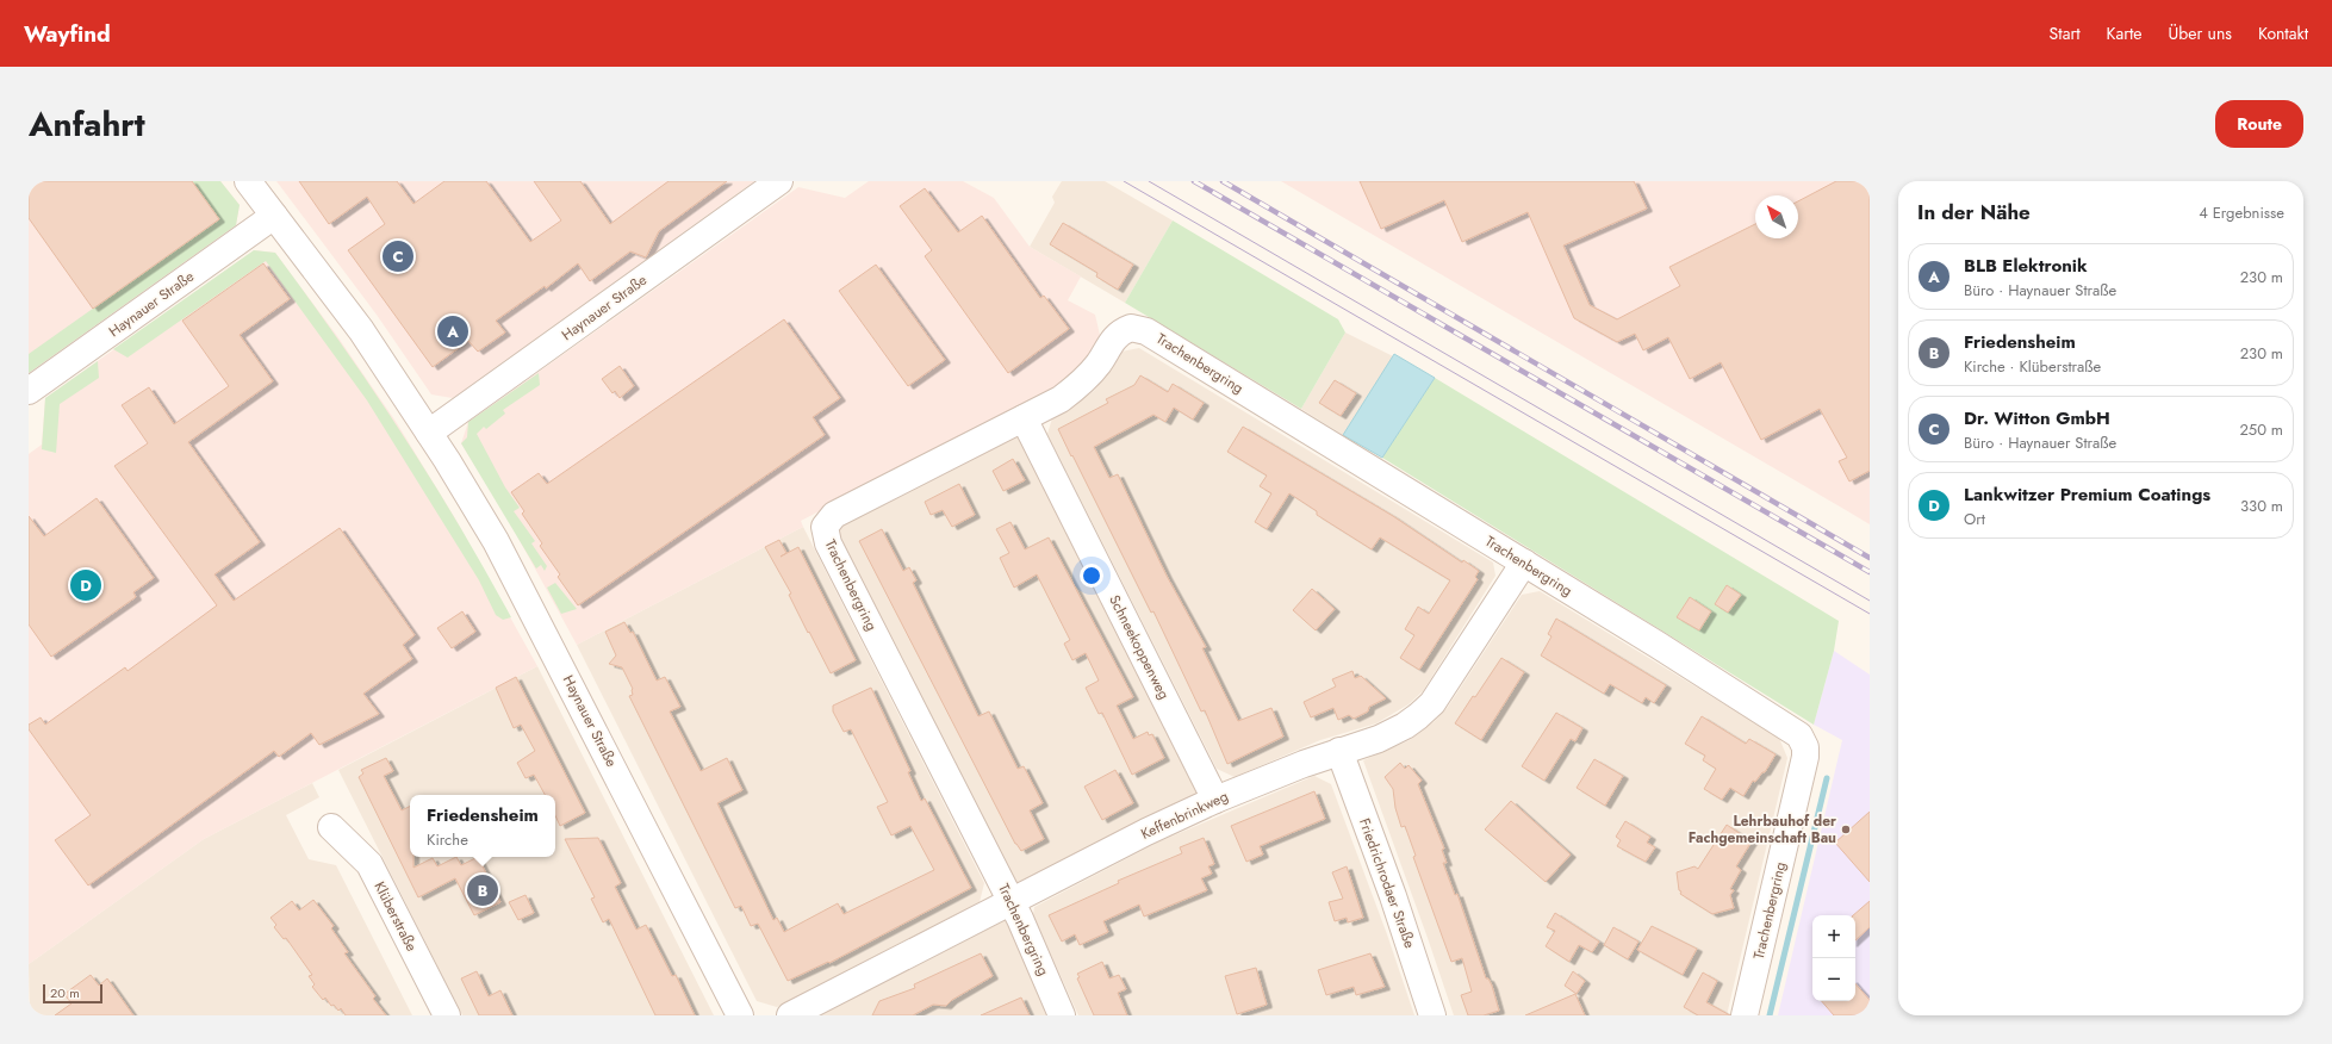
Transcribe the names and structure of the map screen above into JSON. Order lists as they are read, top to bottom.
{
  "streets": {
    "street": [
      "Haynauer Straße",
      "Trachenbergring",
      "Schneekoppenweg",
      "Keffenbrinkweg",
      "Friedrichrodaer Straße",
      "Klüberstraße"
    ]
  },
  "crossings": [
    ["Trachenbergring", "Schneekoppenweg"],
    ["Trachenbergring", "Keffenbrinkweg"],
    ["Schneekoppenweg", "Keffenbrinkweg"],
    ["Keffenbrinkweg", "Friedrichrodaer Straße"]
  ],
  "places": ["Lehrbauhof der Fachgemeinschaft Bau"],
  "scale_bar": "20 m",
  "north": "top left",
  "page": {
    "header": "Wayfind",
    "nav": [
      "Start",
      "Karte",
      "Über uns",
      "Kontakt"
    ],
    "title": "Anfahrt",
    "buttons": "Route",
    "heading": ["In der Nähe", "4 Ergebnisse"],
    "pins": [
      "C",
      "A",
      "D",
      "B"
    ],
    "list": [
      {
        "mark": "A",
        "name": "BLB Elektronik",
        "note": "Büro · Haynauer Straße",
        "value": "230 m"
      },
      {
        "mark": "B",
        "name": "Friedensheim",
        "note": "Kirche · Klüberstraße",
        "value": "230 m"
      },
      {
        "mark": "C",
        "name": "Dr. Witton GmbH",
        "note": "Büro · Haynauer Straße",
        "value": "250 m"
      },
      {
        "mark": "D",
        "name": "Lankwitzer Premium Coatings",
        "note": "Ort",
        "value": "330 m"
      }
    ],
    "popup": ["Friedensheim", "Kirche"],
    "map_buttons": ["+", "−"],
    "scale": "20 m"
  }
}
